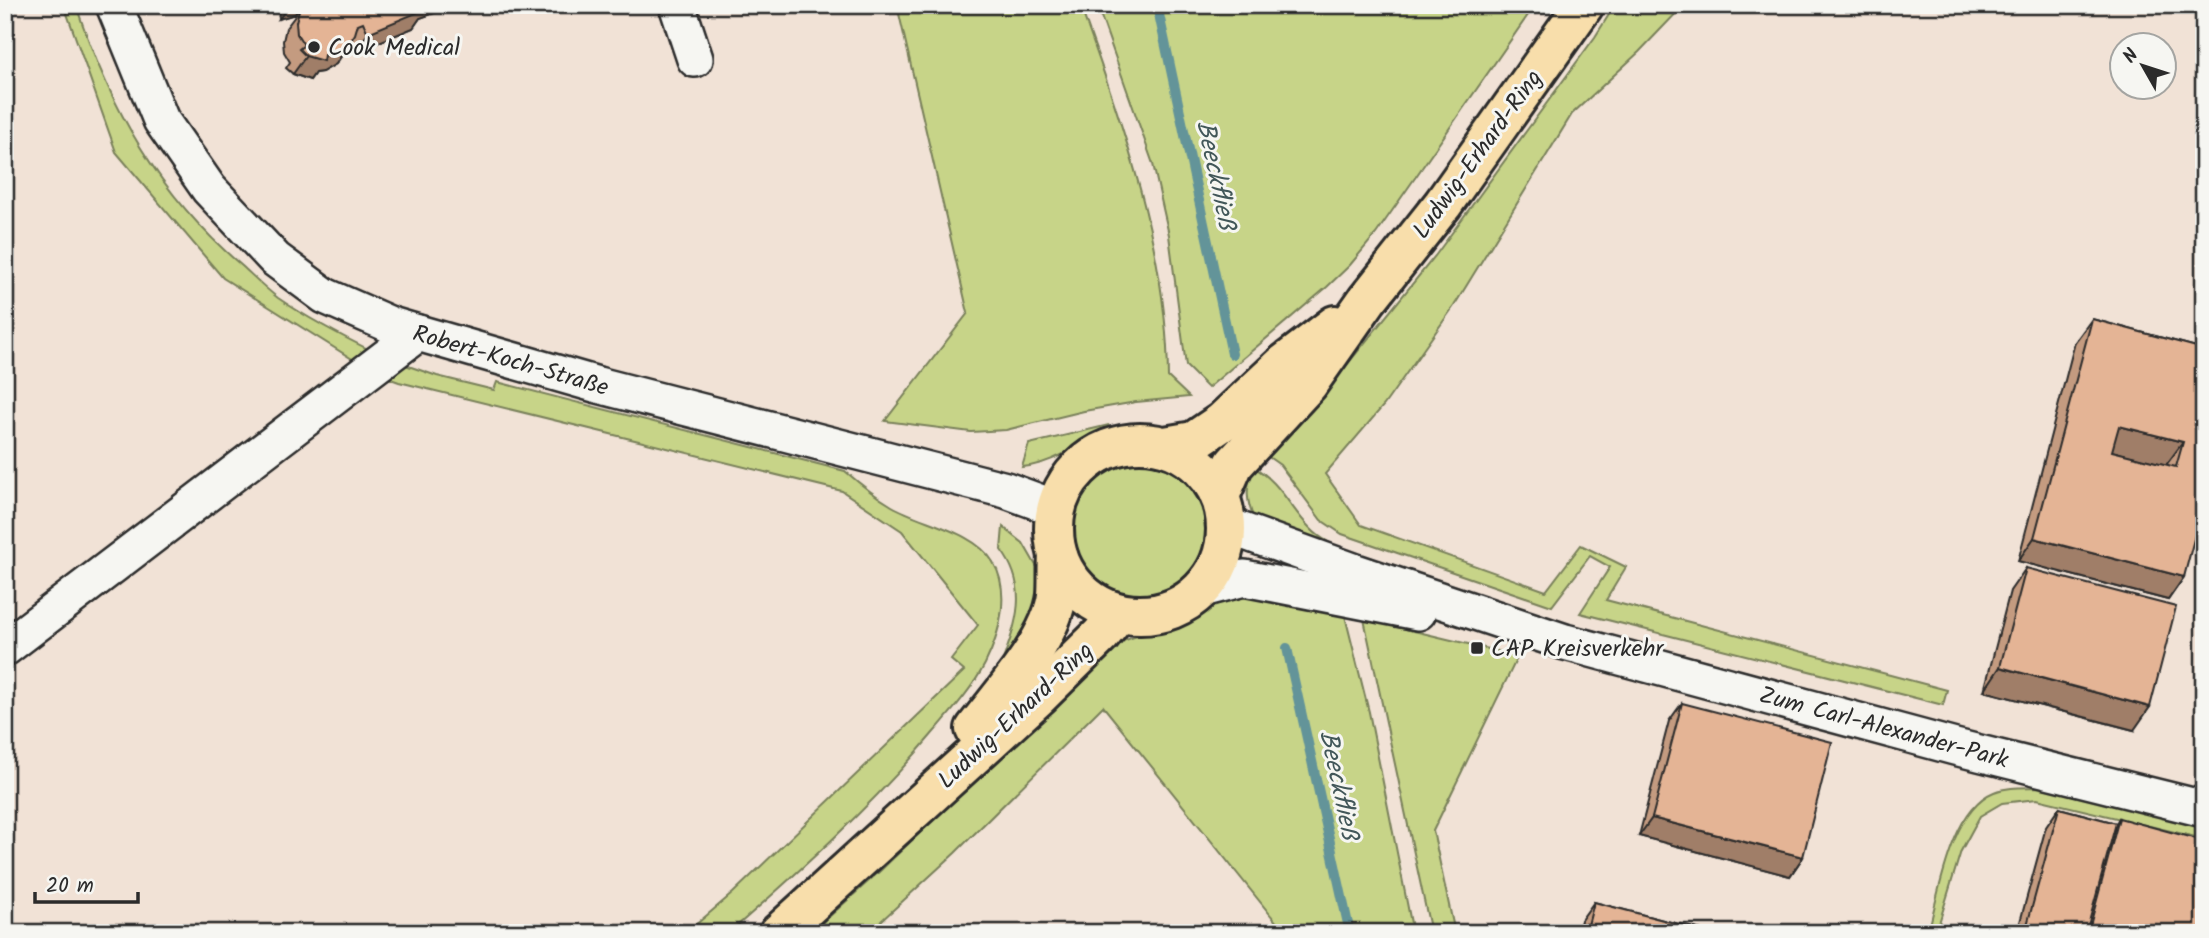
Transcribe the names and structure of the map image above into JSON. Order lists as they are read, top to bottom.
{
  "streets": {
    "main road": ["Ludwig-Erhard-Ring"],
    "street": ["Robert-Koch-Straße", "Zum Carl-Alexander-Park"]
  },
  "crossings": [
    ["Ludwig-Erhard-Ring", "Robert-Koch-Straße"],
    ["Ludwig-Erhard-Ring", "Zum Carl-Alexander-Park"],
    ["Robert-Koch-Straße", "Zum Carl-Alexander-Park"]
  ],
  "water": ["Beeckfließ"],
  "places": {
    "other": ["Cook Medical"],
    "transit": ["CAP Kreisverkehr"]
  },
  "scale_bar": "20 m",
  "north": "top left"
}
